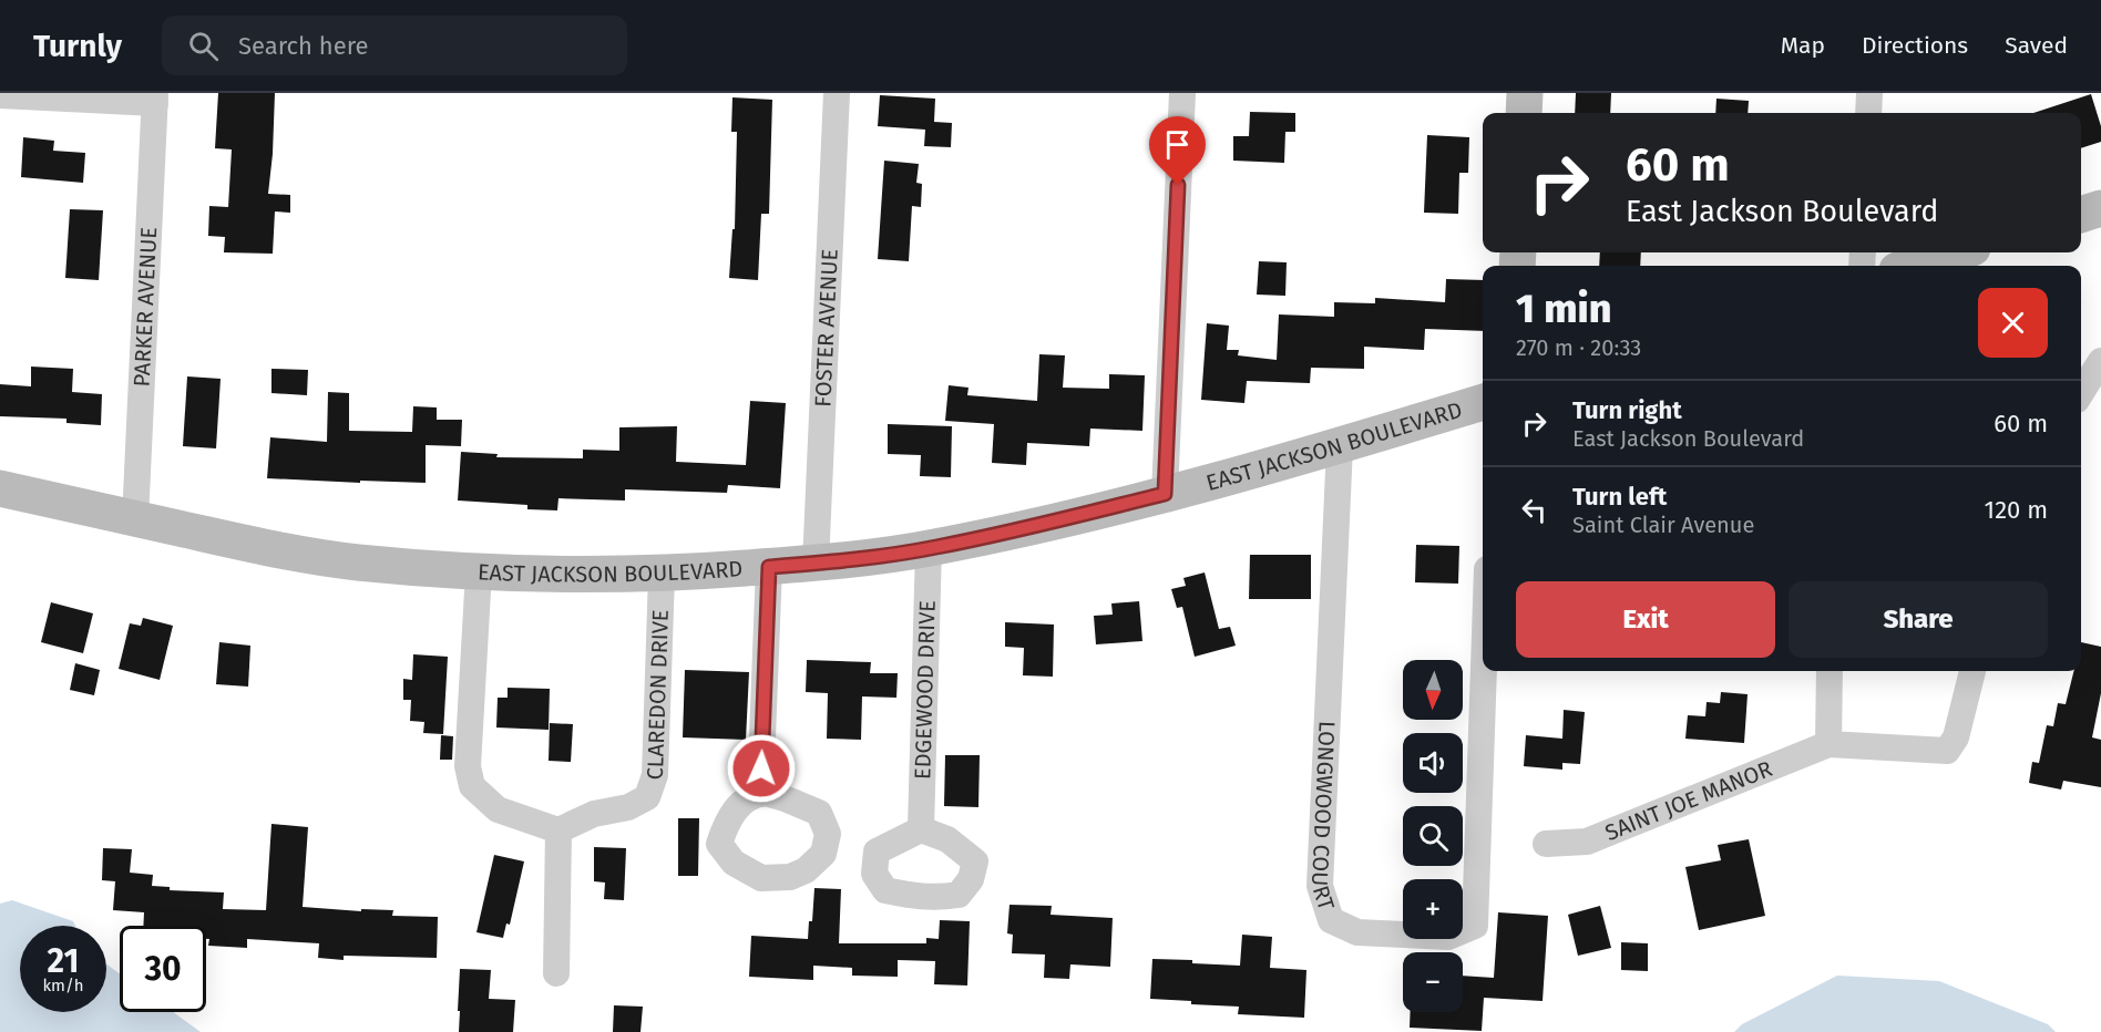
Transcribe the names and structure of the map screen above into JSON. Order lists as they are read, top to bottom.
{
  "streets": {
    "main road": ["EAST JACKSON BOULEVARD"],
    "street": [
      "PARKER AVENUE",
      "FOSTER AVENUE",
      "EDGEWOOD DRIVE",
      "CLAREDON DRIVE",
      "SAINT JOE MANOR",
      "LONGWOOD COURT"
    ]
  },
  "crossings": [
    ["PARKER AVENUE", "EAST JACKSON BOULEVARD"],
    ["FOSTER AVENUE", "EAST JACKSON BOULEVARD"],
    ["EAST JACKSON BOULEVARD", "EDGEWOOD DRIVE"],
    ["EAST JACKSON BOULEVARD", "CLAREDON DRIVE"],
    ["EAST JACKSON BOULEVARD", "LONGWOOD COURT"]
  ],
  "north": "bottom",
  "page": {
    "header": "Turnly",
    "search": "Search here",
    "nav": ["Map", "Directions", "Saved"],
    "turn": ["60 m", "East Jackson Boulevard"],
    "heading": ["1 min", "270 m · 20:33"],
    "list": [
      {
        "name": "Turn right",
        "note": "East Jackson Boulevard",
        "value": "60 m"
      },
      {
        "name": "Turn left",
        "note": "Saint Clair Avenue",
        "value": "120 m"
      }
    ],
    "buttons": ["Exit", "Share"],
    "map_buttons": ["+", "−"],
    "speed": "21 km/h",
    "limit": "30"
  }
}
